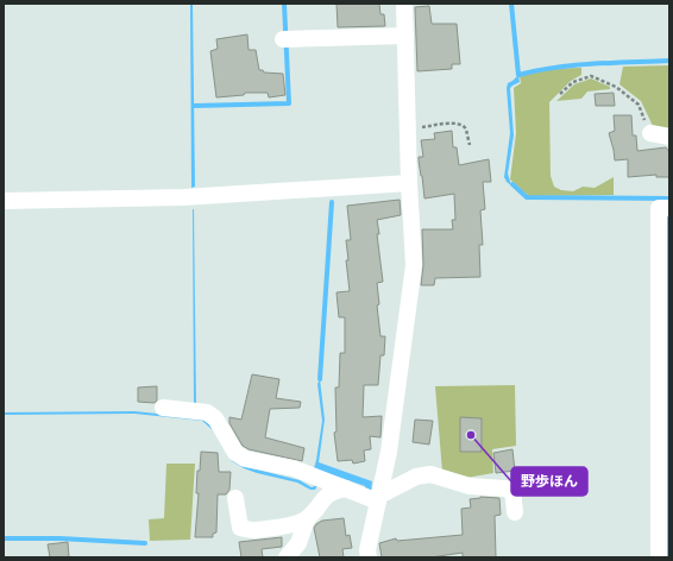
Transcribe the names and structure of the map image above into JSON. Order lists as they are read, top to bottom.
{
  "places": ["野歩ほん"]
}
